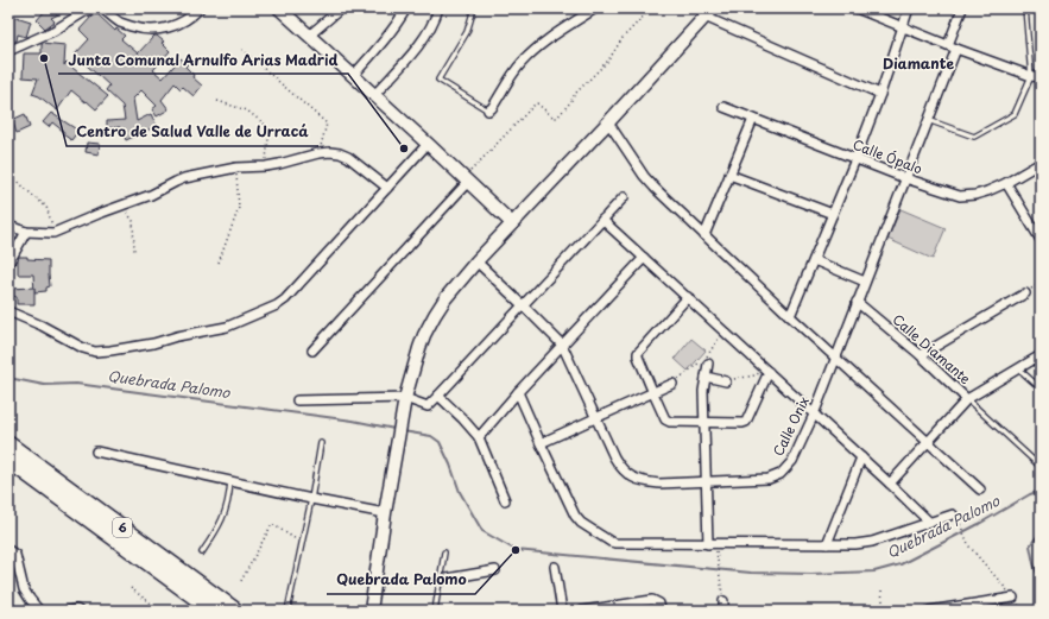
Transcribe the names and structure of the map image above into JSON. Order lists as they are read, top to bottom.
{
  "streets": {
    "highway": ["6"],
    "street": ["Calle Ópalo", "Calle Diamante", "Calle Onix"]
  },
  "crossings": [
    ["Calle Ópalo", "Calle Onix"],
    ["Calle Diamante", "Calle Onix"]
  ],
  "districts": ["Diamante"],
  "water": ["Quebrada Palomo"],
  "places": ["Centro de Salud Valle de Urracá", "Junta Comunal Arnulfo Arias Madrid", "Quebrada Palomo"]
}
